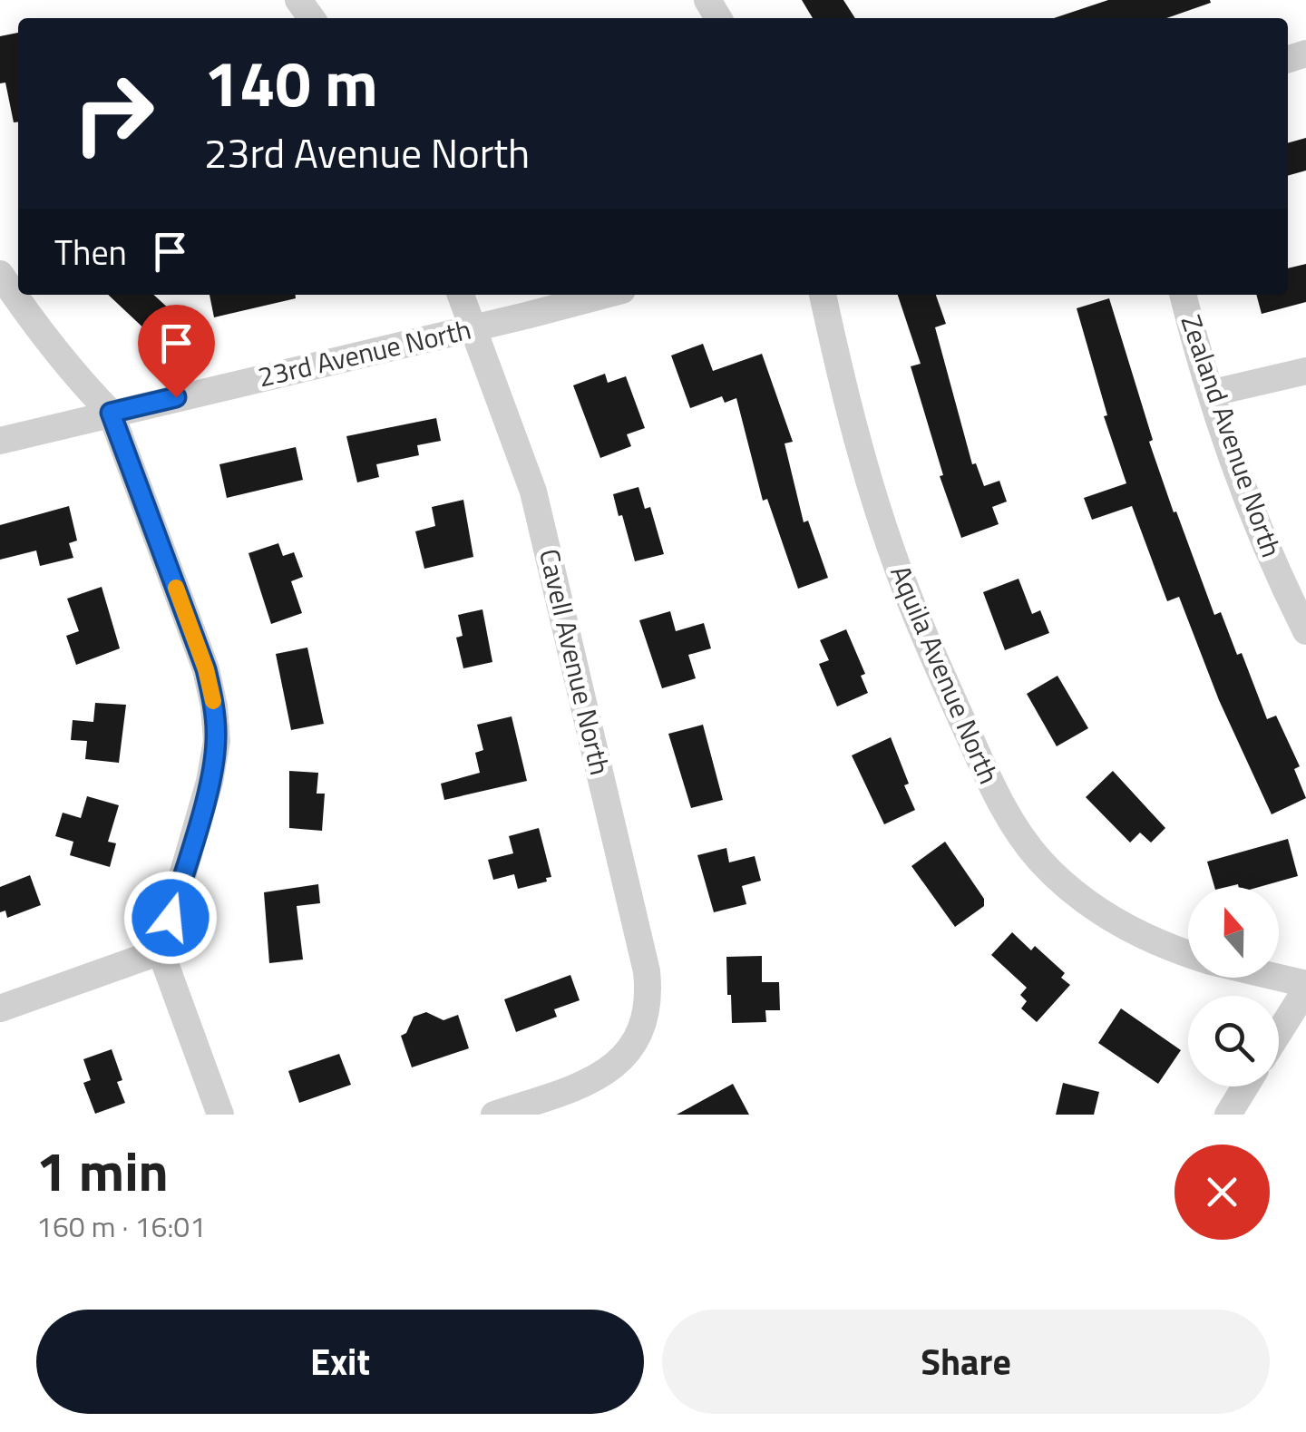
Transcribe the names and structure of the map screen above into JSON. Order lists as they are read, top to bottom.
{
  "streets": {
    "street": [
      "23rd Avenue North",
      "Zealand Avenue North",
      "Cavell Avenue North",
      "Aquila Avenue North"
    ]
  },
  "crossings": [
    ["23rd Avenue North", "Cavell Avenue North"]
  ],
  "north": "top",
  "page": {
    "turn": ["140 m", "23rd Avenue North"],
    "then": "Then",
    "heading": ["1 min", "160 m · 16:01"],
    "buttons": ["Exit", "Share"]
  }
}
